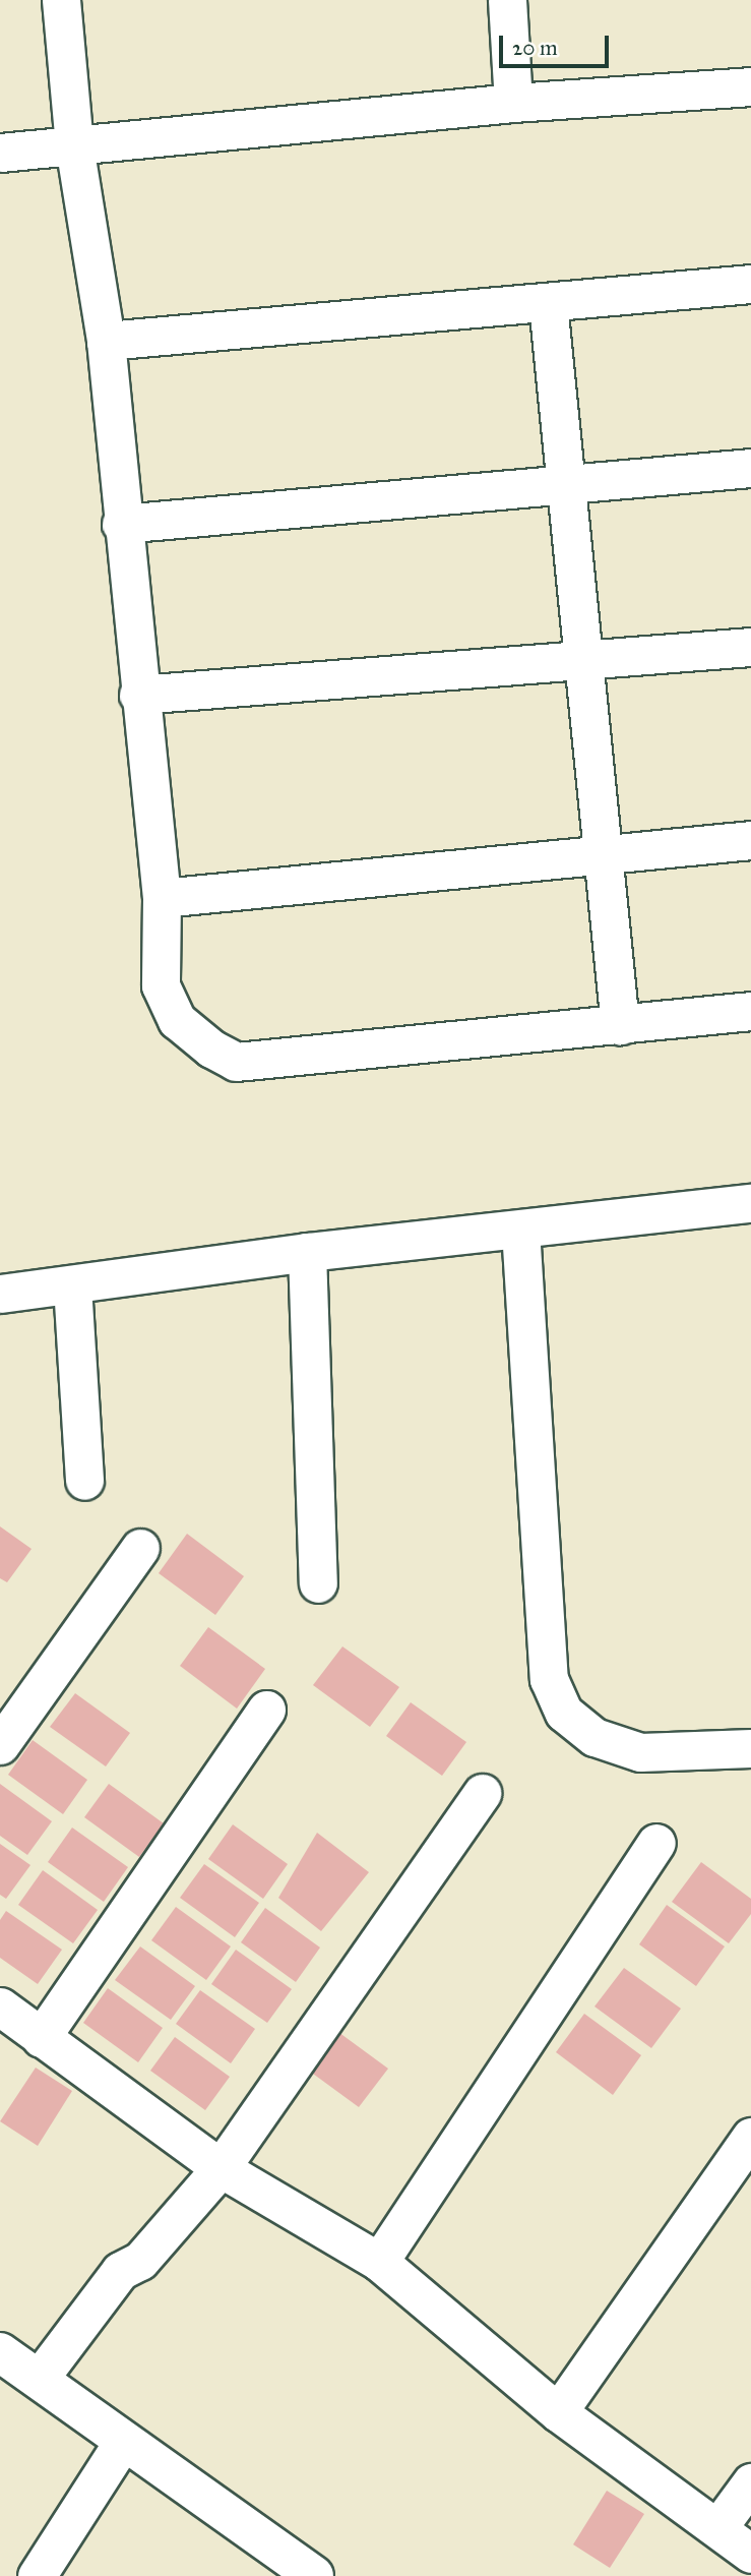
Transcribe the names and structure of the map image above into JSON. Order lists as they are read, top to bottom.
{
  "scale_bar": "20 m"
}
